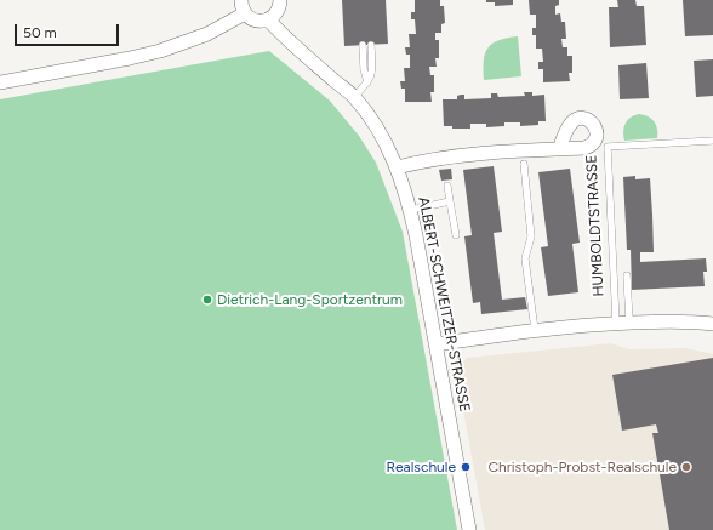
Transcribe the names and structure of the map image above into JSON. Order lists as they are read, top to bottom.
{
  "streets": {
    "street": ["ALBERT-SCHWEITZER-STRASSE"],
    "lane": ["HUMBOLDTSTRASSE"]
  },
  "places": ["Dietrich-Lang-Sportzentrum", "Realschule", "Christoph-Probst-Realschule"],
  "scale_bar": "50 m"
}
